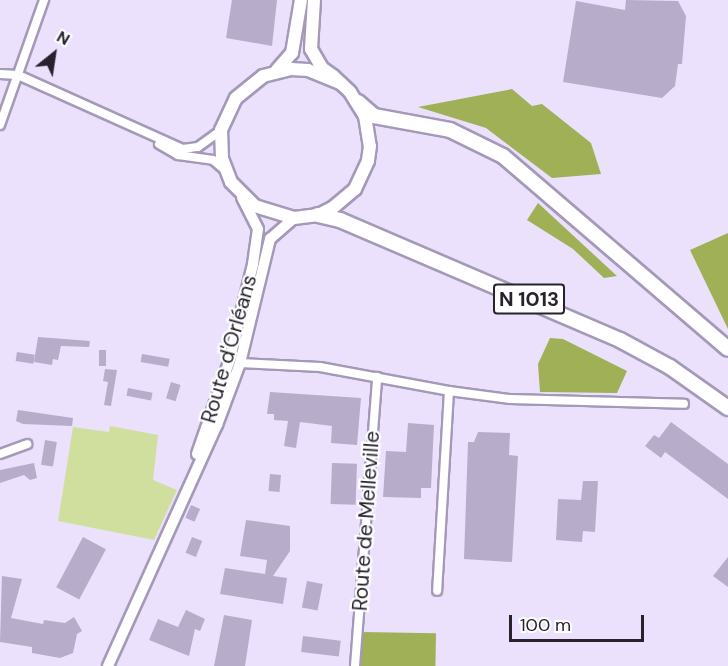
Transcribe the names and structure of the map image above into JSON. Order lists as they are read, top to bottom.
{
  "streets": {
    "highway": ["N 1013"],
    "main road": ["Route d'Orléans"],
    "street": ["Route de Melleville"]
  },
  "crossings": [
    ["N 1013", "Route d'Orléans"]
  ],
  "scale_bar": "100 m",
  "north": "top right"
}
